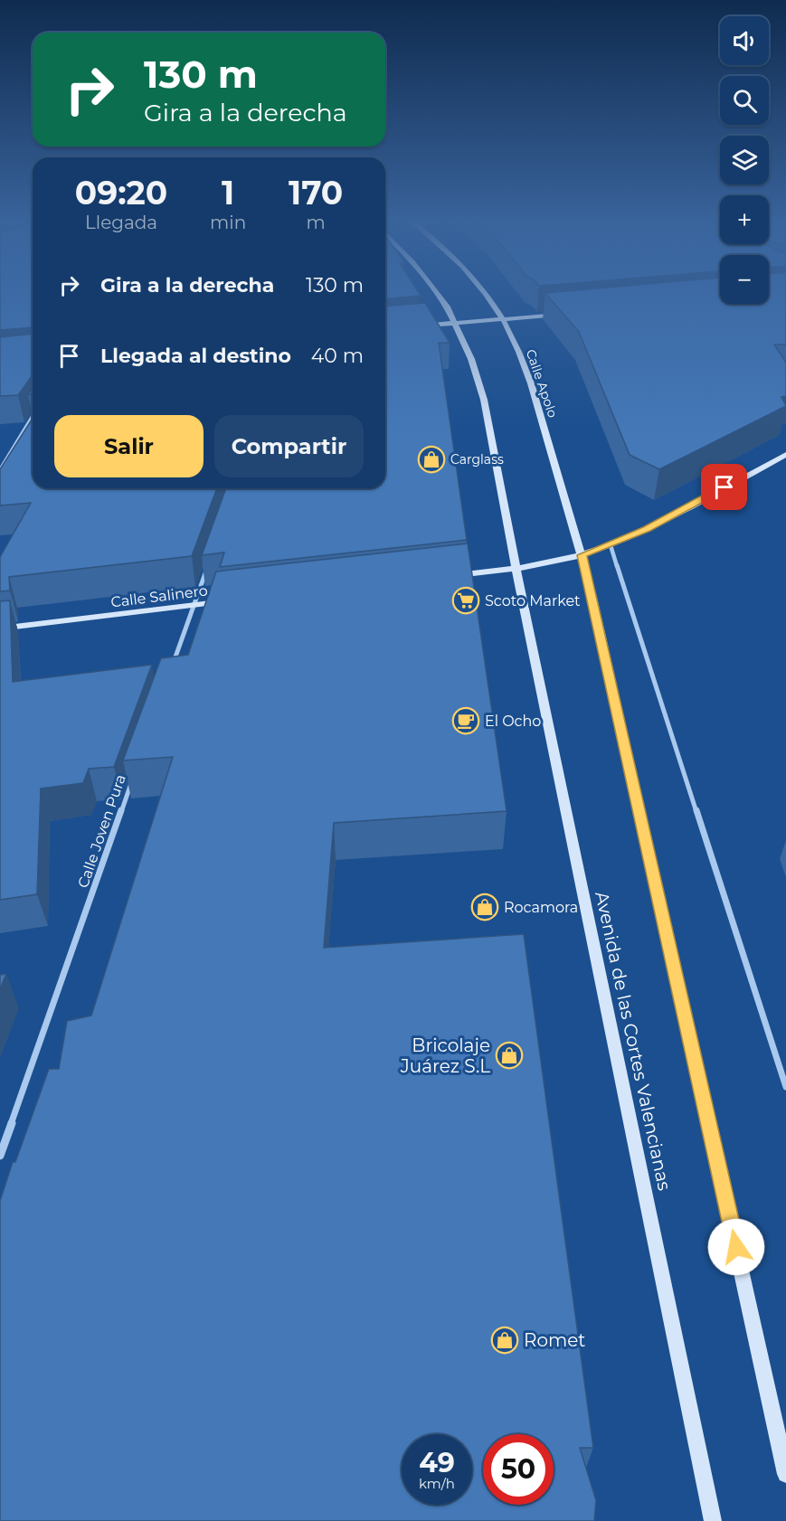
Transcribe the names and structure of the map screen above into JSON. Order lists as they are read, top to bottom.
{
  "streets": {
    "main road": ["Calle Apolo", "Calle Salinero", "Avenida de las Cortes Valencianas"],
    "street": ["Calle Joven Pura"]
  },
  "places": {
    "shop": [
      "Carglass",
      "Rocamora",
      "Bricolaje Juárez S.L",
      "Romet"
    ],
    "supermarket": ["Scoto Market"],
    "cafe": ["El Ocho"]
  },
  "page": {
    "map_buttons": ["+", "−"],
    "turn": ["130 m", "Gira a la derecha"],
    "eta": [
      "09:20",
      "Llegada",
      "1",
      "min",
      "170",
      "m"
    ],
    "list": [
      {
        "name": "Gira a la derecha",
        "value": "130 m"
      },
      {
        "name": "Llegada al destino",
        "value": "40 m"
      }
    ],
    "buttons": ["Salir", "Compartir"],
    "speed": "49 km/h",
    "limit": "50"
  }
}
